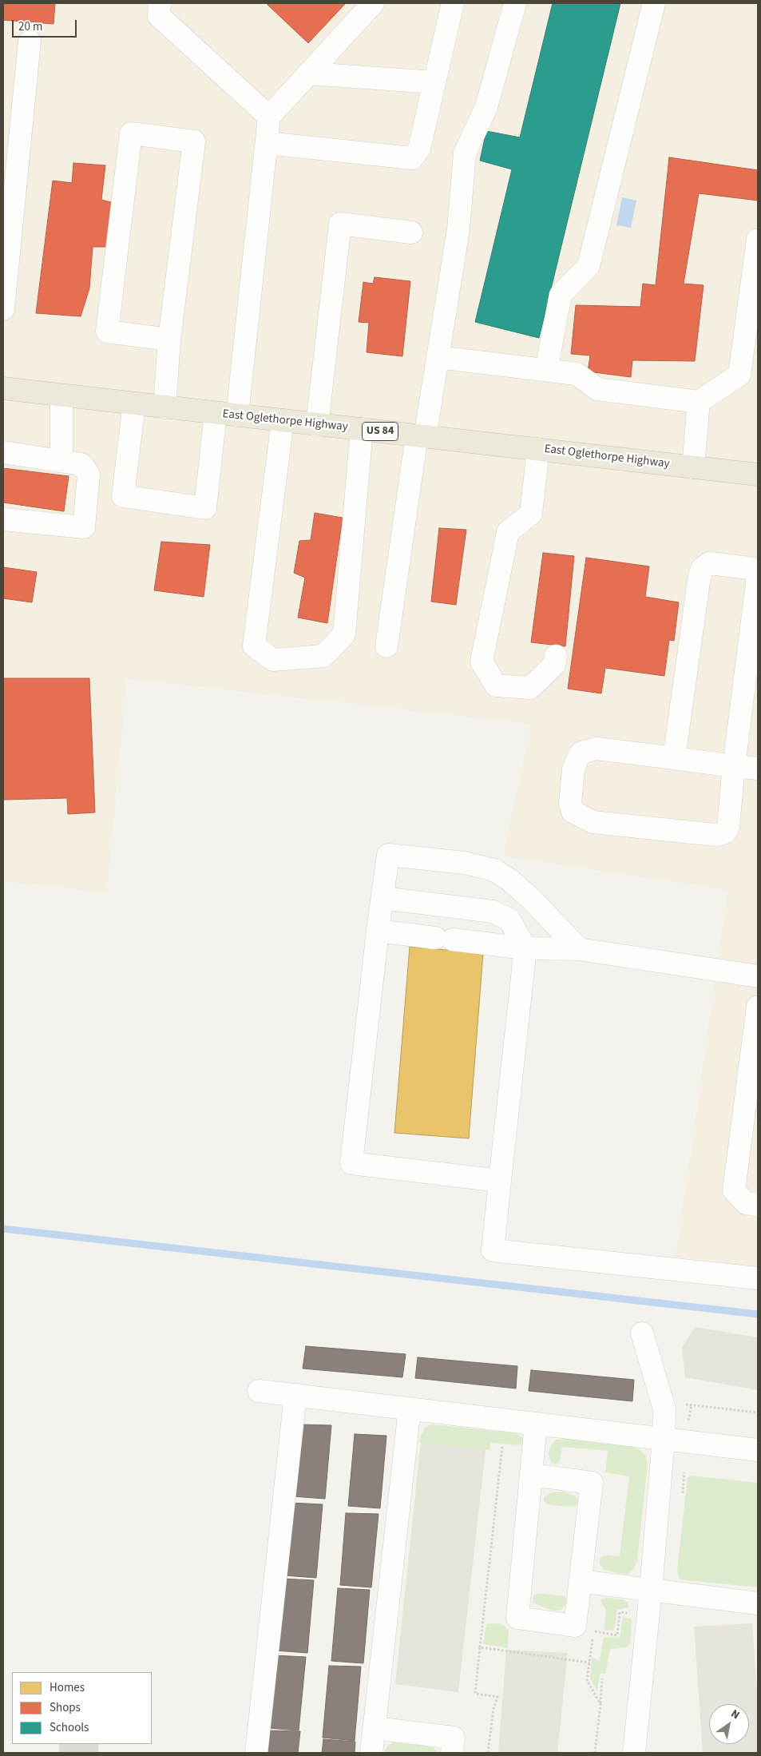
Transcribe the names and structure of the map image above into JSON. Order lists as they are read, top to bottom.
{
  "streets": {
    "highway": ["East Oglethorpe Highway", "US 84"]
  },
  "legend": ["Homes", "Shops", "Schools"],
  "scale_bar": "20 m",
  "north": "top right"
}
